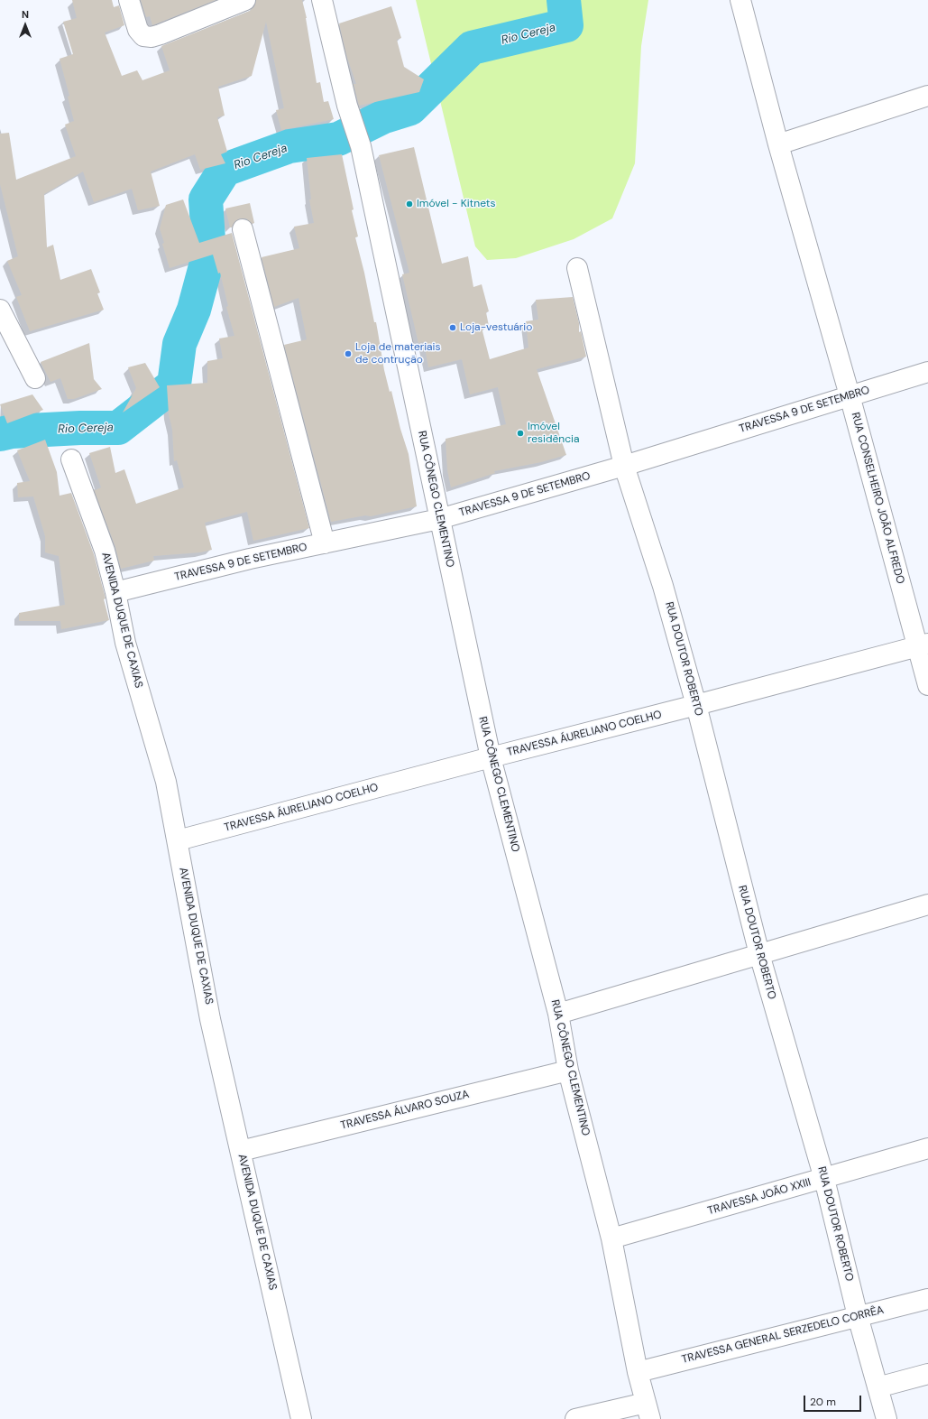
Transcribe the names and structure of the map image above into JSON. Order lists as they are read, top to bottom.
{
  "streets": {
    "street": [
      "TRAVESSA 9 DE SETEMBRO",
      "RUA CONSELHEIRO JOÃO ALFREDO",
      "RUA CÔNEGO CLEMENTINO",
      "AVENIDA DUQUE DE CAXIAS",
      "RUA DOUTOR ROBERTO",
      "TRAVESSA ÁURELIANO COELHO",
      "TRAVESSA ÁLVARO SOUZA",
      "TRAVESSA JOÃO XXIII",
      "TRAVESSA GENERAL SERZEDELO CORRÊA"
    ]
  },
  "crossings": [
    ["TRAVESSA 9 DE SETEMBRO", "RUA CONSELHEIRO JOÃO ALFREDO"],
    ["TRAVESSA 9 DE SETEMBRO", "RUA CÔNEGO CLEMENTINO"],
    ["TRAVESSA 9 DE SETEMBRO", "AVENIDA DUQUE DE CAXIAS"],
    ["TRAVESSA 9 DE SETEMBRO", "RUA DOUTOR ROBERTO"],
    ["RUA CONSELHEIRO JOÃO ALFREDO", "TRAVESSA ÁURELIANO COELHO"],
    ["RUA CÔNEGO CLEMENTINO", "TRAVESSA ÁURELIANO COELHO"],
    ["RUA CÔNEGO CLEMENTINO", "TRAVESSA ÁLVARO SOUZA"],
    ["RUA CÔNEGO CLEMENTINO", "TRAVESSA JOÃO XXIII"],
    ["RUA CÔNEGO CLEMENTINO", "TRAVESSA GENERAL SERZEDELO CORRÊA"],
    ["AVENIDA DUQUE DE CAXIAS", "TRAVESSA ÁURELIANO COELHO"],
    ["AVENIDA DUQUE DE CAXIAS", "TRAVESSA ÁLVARO SOUZA"],
    ["RUA DOUTOR ROBERTO", "TRAVESSA ÁURELIANO COELHO"],
    ["RUA DOUTOR ROBERTO", "TRAVESSA JOÃO XXIII"],
    ["RUA DOUTOR ROBERTO", "TRAVESSA GENERAL SERZEDELO CORRÊA"]
  ],
  "water": ["Rio Cereja"],
  "places": [
    "Imóvel - Kitnets",
    "Loja-vestuário",
    "Loja de materiais de contrução",
    "Imóvel residência"
  ],
  "scale_bar": "20 m",
  "north": "top"
}
